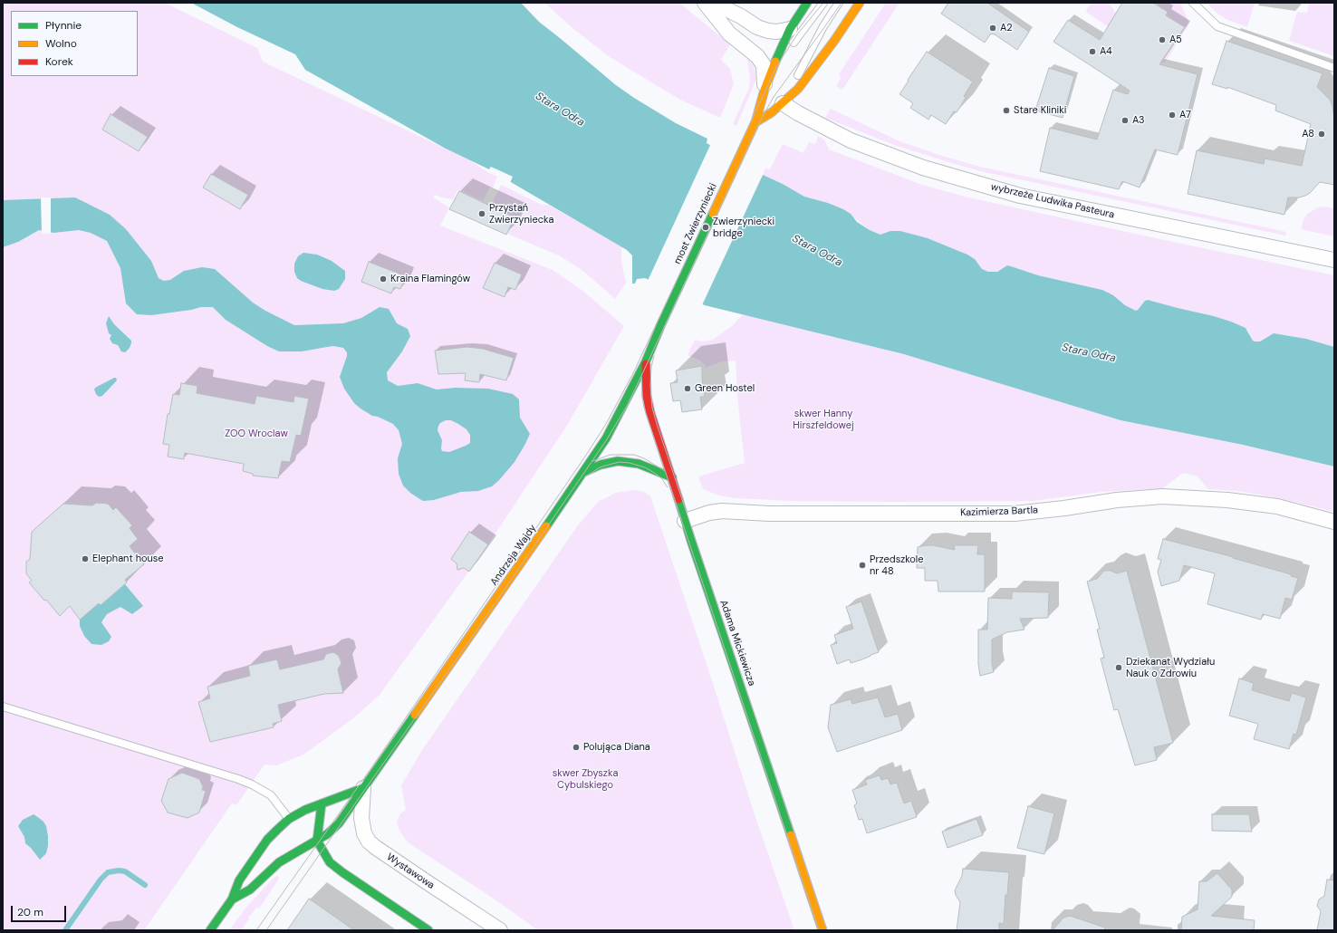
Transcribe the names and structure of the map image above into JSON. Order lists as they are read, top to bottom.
{
  "streets": {
    "main road": ["most Zwierzyniecki", "Andrzeja Wajdy", "Adama Mickiewicza"],
    "street": ["wybrzeże Ludwika Pasteura", "Kazimierza Bartla", "Wystawowa"]
  },
  "crossings": [
    ["most Zwierzyniecki", "Andrzeja Wajdy"],
    ["Kazimierza Bartla", "Adama Mickiewicza"],
    ["Andrzeja Wajdy", "Adama Mickiewicza"],
    ["Andrzeja Wajdy", "Wystawowa"]
  ],
  "water": ["Stara Odra"],
  "parks": ["skwer Hanny Hirszfeldowej", "ZOO Wroclaw", "skwer Zbyszka Cybulskiego"],
  "places": [
    "A2",
    "A5",
    "A4",
    "Stare Kliniki",
    "A7",
    "A3",
    "A8",
    "Przystań Zwierzyniecka",
    "Zwierzyniecki bridge",
    "Kraina Flamingów",
    "Green Hostel",
    "Elephant house",
    "Przedszkole nr 48",
    "Dziekanat Wydziału Nauk o Zdrowiu",
    "Polująca Diana"
  ],
  "legend": ["Płynnie", "Wolno", "Korek"],
  "scale_bar": "20 m"
}
